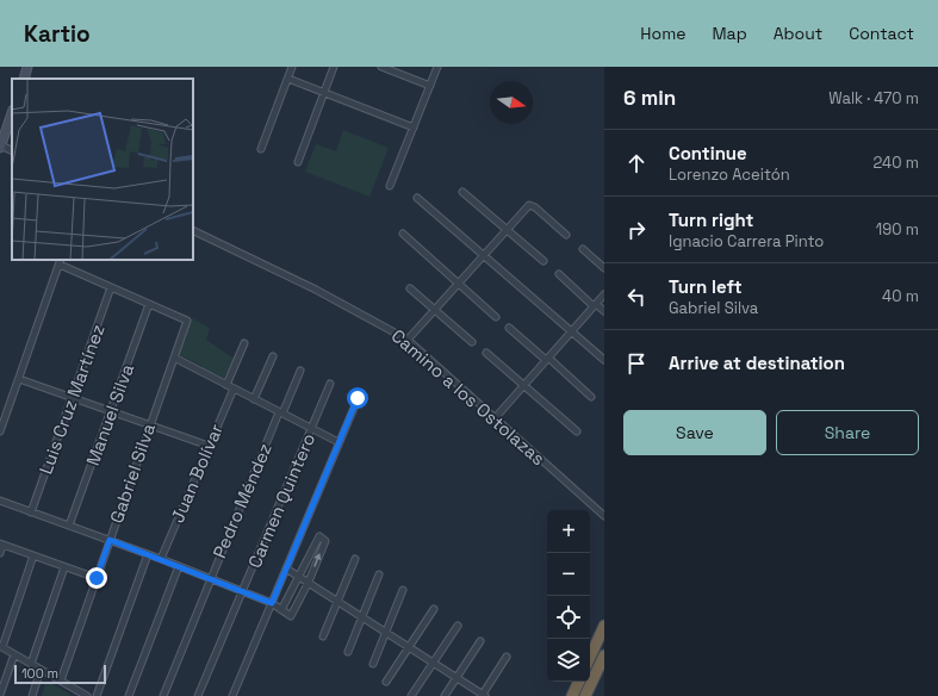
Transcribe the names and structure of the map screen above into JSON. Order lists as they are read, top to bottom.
{
  "streets": {
    "street": [
      "Camino a los Ostolazas",
      "Luis Cruz Martínez",
      "Manuel Silva",
      "Gabriel Silva",
      "Juan Bolívar",
      "Pedro Méndez",
      "Carmen Quintero"
    ]
  },
  "crossings": [
    ["Manuel Silva", "Gabriel Silva"]
  ],
  "scale_bar": "100 m",
  "north": "right",
  "page": {
    "header": "Kartio",
    "nav": [
      "Home",
      "Map",
      "About",
      "Contact"
    ],
    "heading": ["6 min", "Walk · 470 m"],
    "list": [
      ["Continue", "Lorenzo Aceitón", "240 m"],
      ["Turn right", "Ignacio Carrera Pinto", "190 m"],
      ["Turn left", "Gabriel Silva", "40 m"],
      "Arrive at destination"
    ],
    "buttons": ["Save", "Share"],
    "map_buttons": ["+", "−"],
    "scale": "100 m"
  }
}
